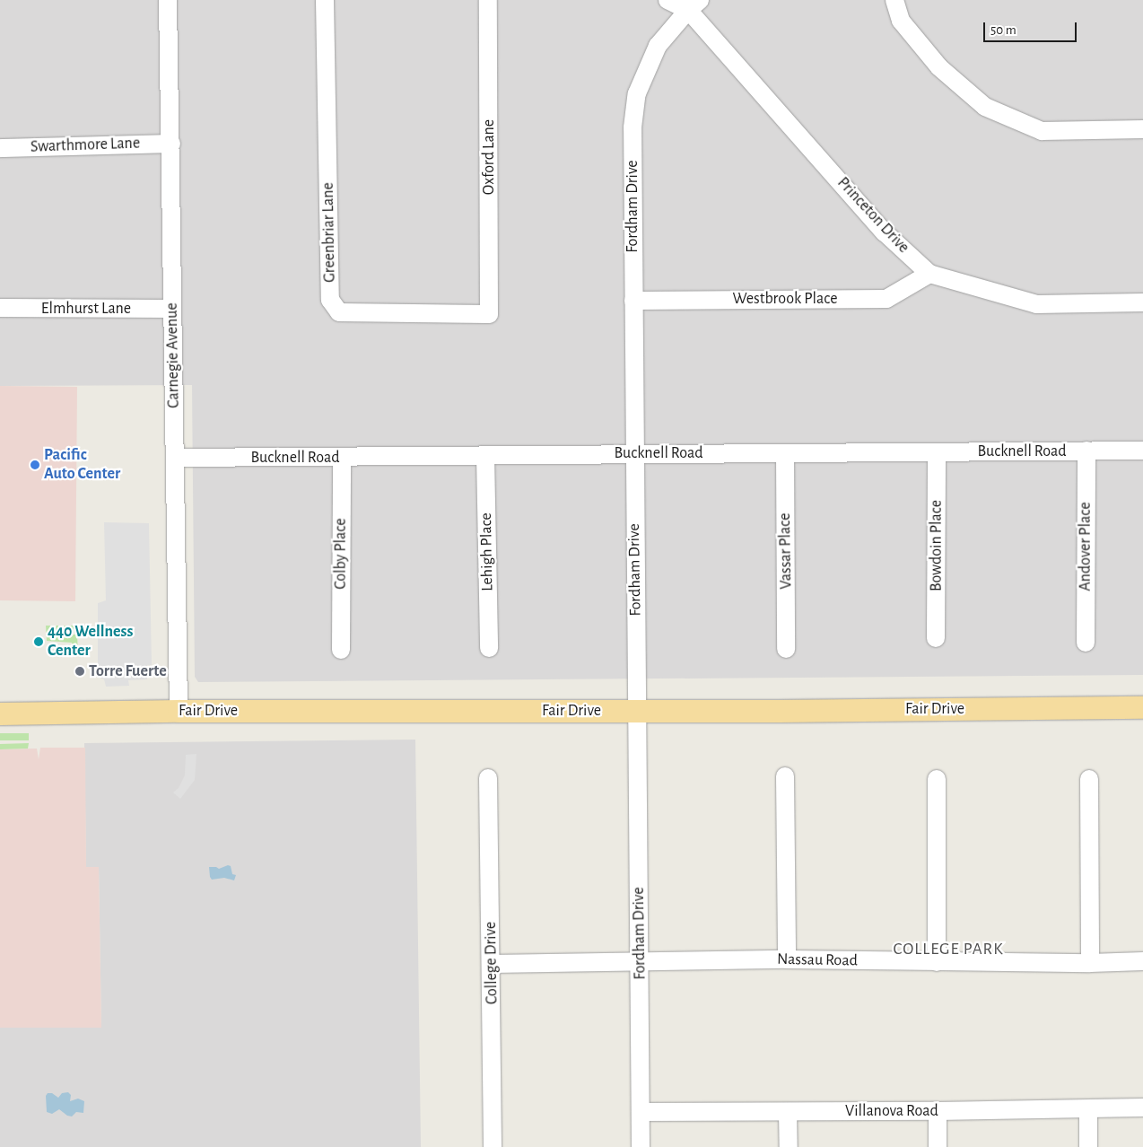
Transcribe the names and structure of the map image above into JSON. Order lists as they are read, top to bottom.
{
  "streets": {
    "main road": ["Fair Drive"],
    "street": [
      "Swarthmore Lane",
      "Oxford Lane",
      "Fordham Drive",
      "Princeton Drive",
      "Greenbriar Lane",
      "Westbrook Place",
      "Elmhurst Lane",
      "Carnegie Avenue",
      "Bucknell Road",
      "Bowdoin Place",
      "Andover Place",
      "Vassar Place",
      "Lehigh Place",
      "Colby Place",
      "Nassau Road",
      "College Drive",
      "Villanova Road"
    ]
  },
  "crossings": [
    ["Swarthmore Lane", "Carnegie Avenue"],
    ["Oxford Lane", "Greenbriar Lane"],
    ["Fordham Drive", "Princeton Drive"],
    ["Fordham Drive", "Westbrook Place"],
    ["Fordham Drive", "Bucknell Road"],
    ["Fordham Drive", "Fair Drive"],
    ["Fordham Drive", "Nassau Road"],
    ["Fordham Drive", "Villanova Road"],
    ["Princeton Drive", "Westbrook Place"],
    ["Elmhurst Lane", "Carnegie Avenue"],
    ["Carnegie Avenue", "Bucknell Road"],
    ["Carnegie Avenue", "Fair Drive"],
    ["Bucknell Road", "Bowdoin Place"],
    ["Bucknell Road", "Andover Place"],
    ["Bucknell Road", "Vassar Place"],
    ["Bucknell Road", "Lehigh Place"],
    ["Bucknell Road", "Colby Place"],
    ["Nassau Road", "College Drive"]
  ],
  "districts": ["COLLEGE PARK"],
  "places": ["Pacific Auto Center", "440 Wellness Center", "Torre Fuerte"],
  "scale_bar": "50 m"
}
